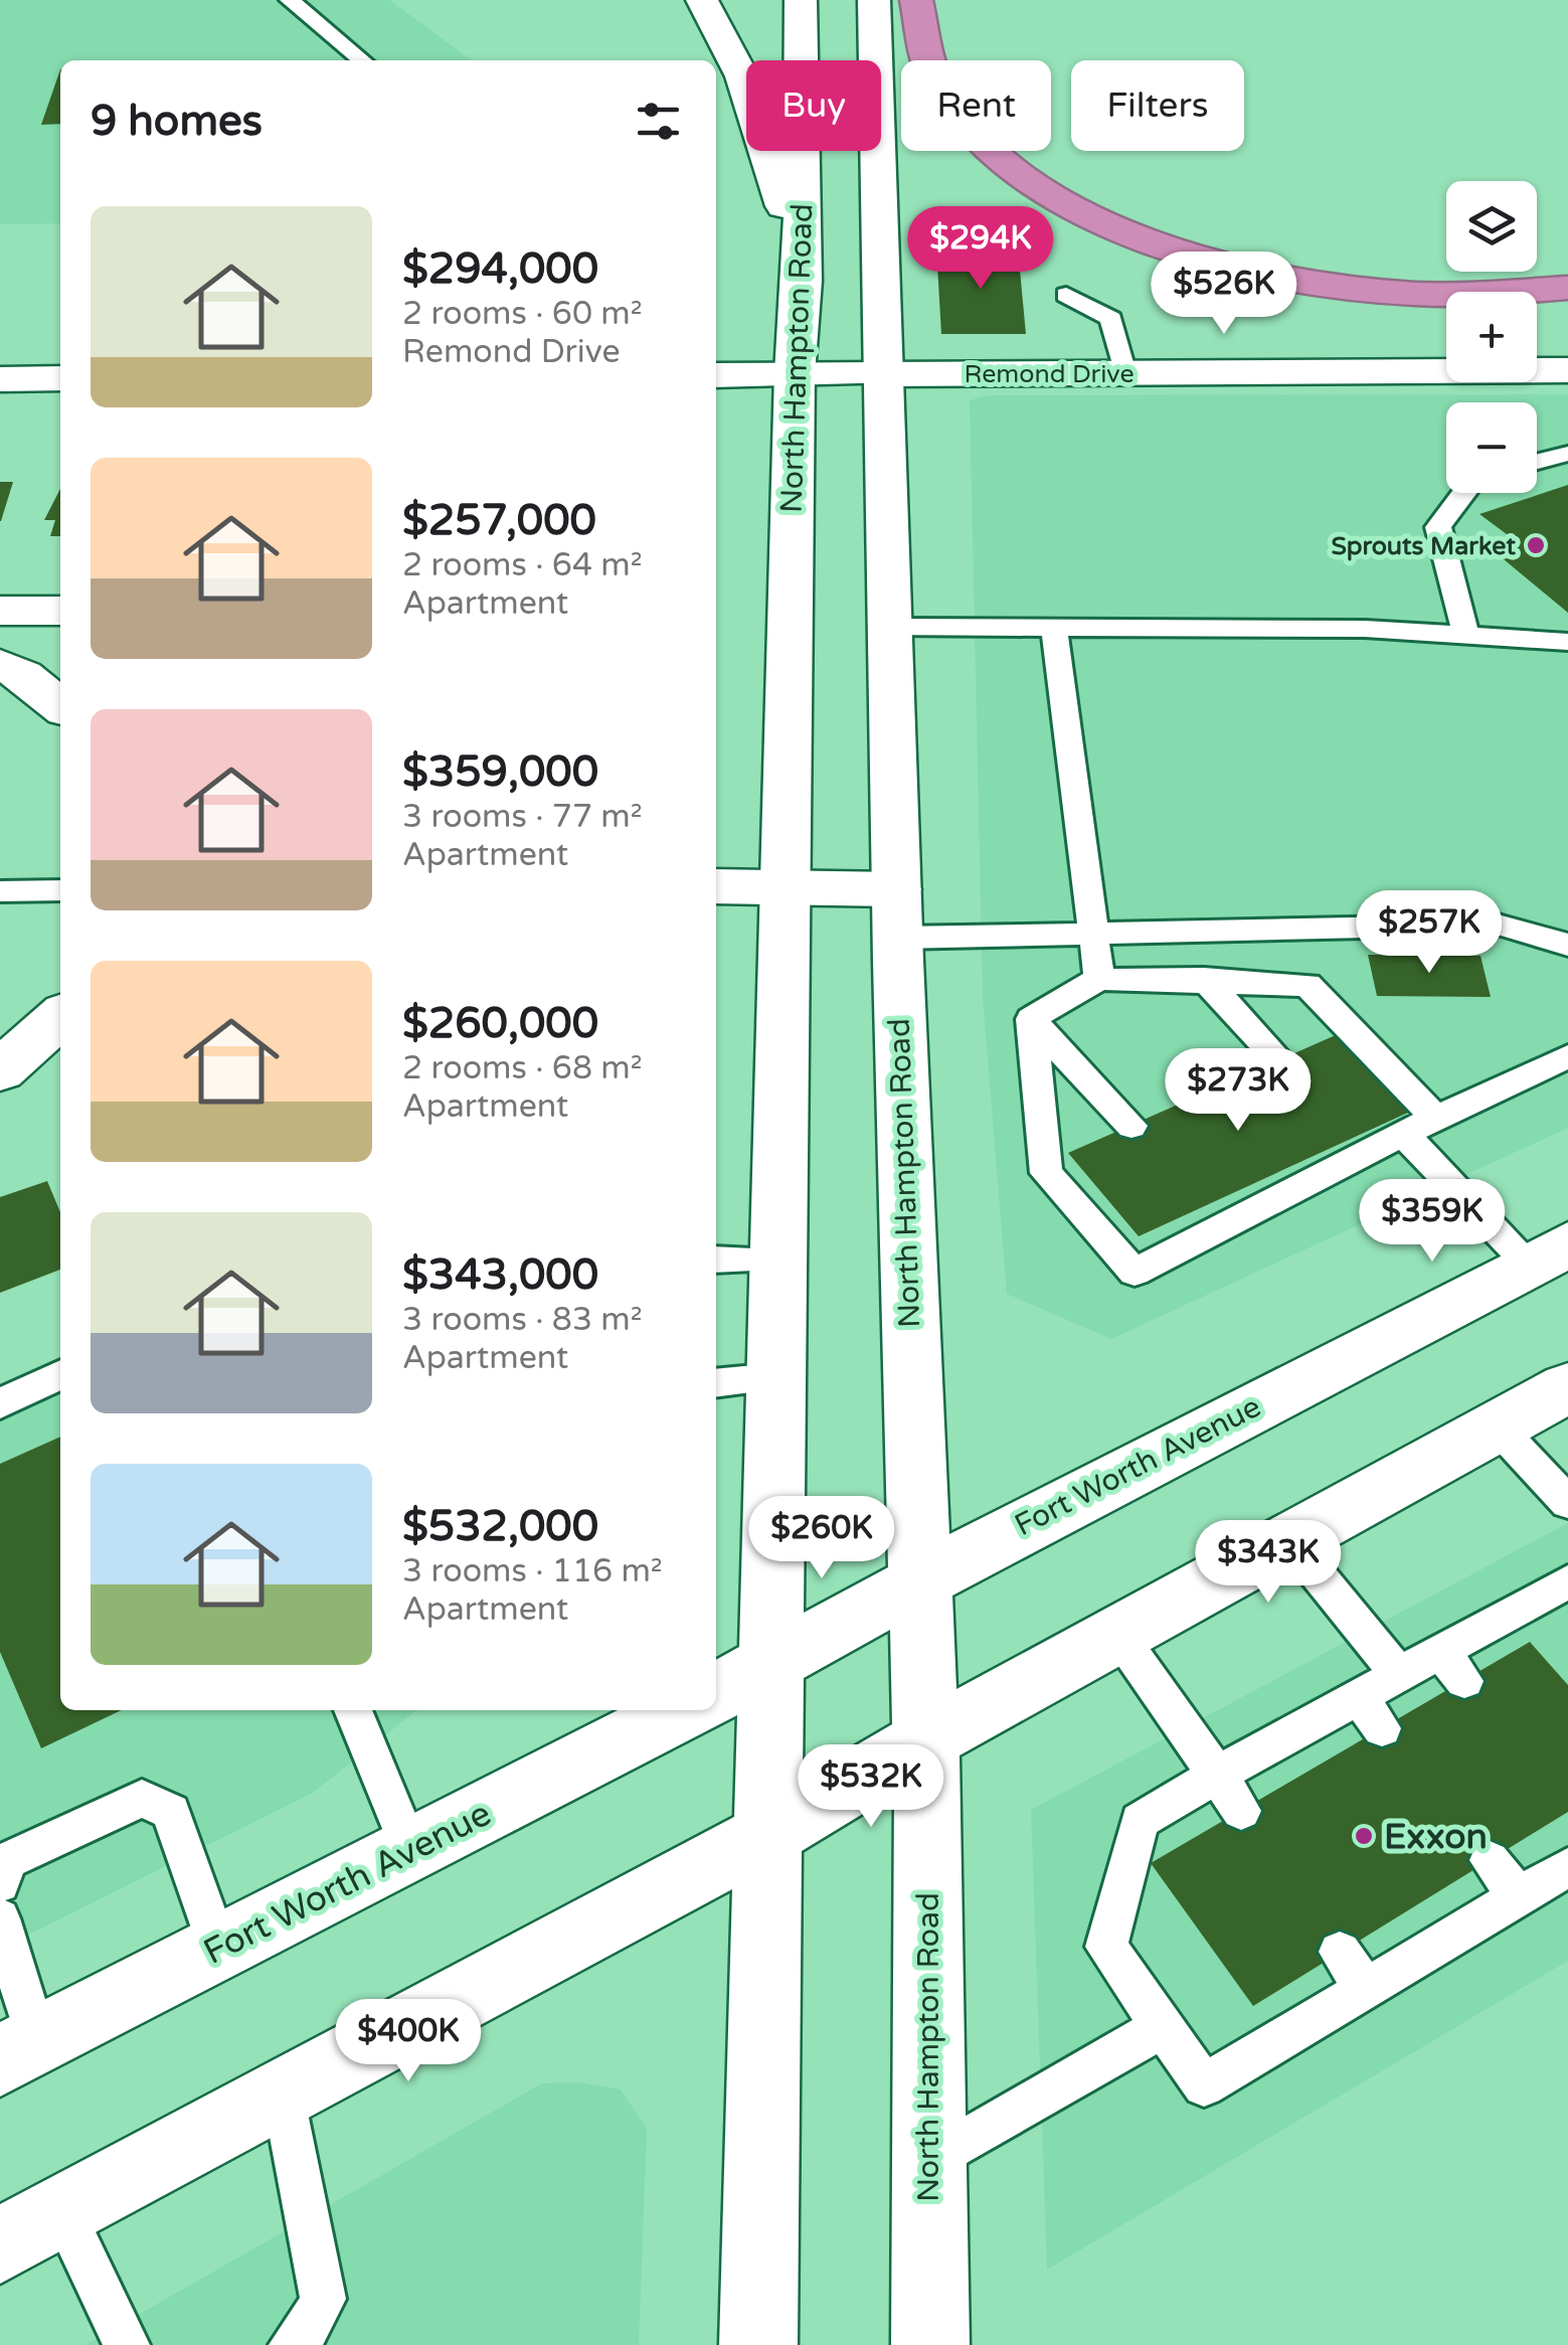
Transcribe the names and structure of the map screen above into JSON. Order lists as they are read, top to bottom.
{
  "streets": {
    "main road": ["North Hampton Road", "Remond Drive", "Fort Worth Avenue"]
  },
  "crossings": [
    ["North Hampton Road", "Remond Drive"],
    ["North Hampton Road", "Fort Worth Avenue"]
  ],
  "places": ["Sprouts Market", "Exxon"],
  "page": {
    "chip": ["Buy", "Rent", "Filters"],
    "heading": "9 homes",
    "map_buttons": ["+", "−"],
    "list": [
      {
        "name": "$294,000",
        "note": "2 rooms · 60 m² · Remond Drive"
      },
      {
        "name": "$257,000",
        "note": "2 rooms · 64 m² · Apartment"
      },
      {
        "name": "$359,000",
        "note": "3 rooms · 77 m² · Apartment"
      },
      {
        "name": "$260,000",
        "note": "2 rooms · 68 m² · Apartment"
      },
      {
        "name": "$343,000",
        "note": "3 rooms · 83 m² · Apartment"
      },
      {
        "name": "$532,000",
        "note": "3 rooms · 116 m² · Apartment"
      }
    ],
    "price": [
      "$294K",
      "$526K",
      "$257K",
      "$273K",
      "$359K",
      "$260K",
      "$343K",
      "$532K",
      "$400K"
    ]
  }
}
